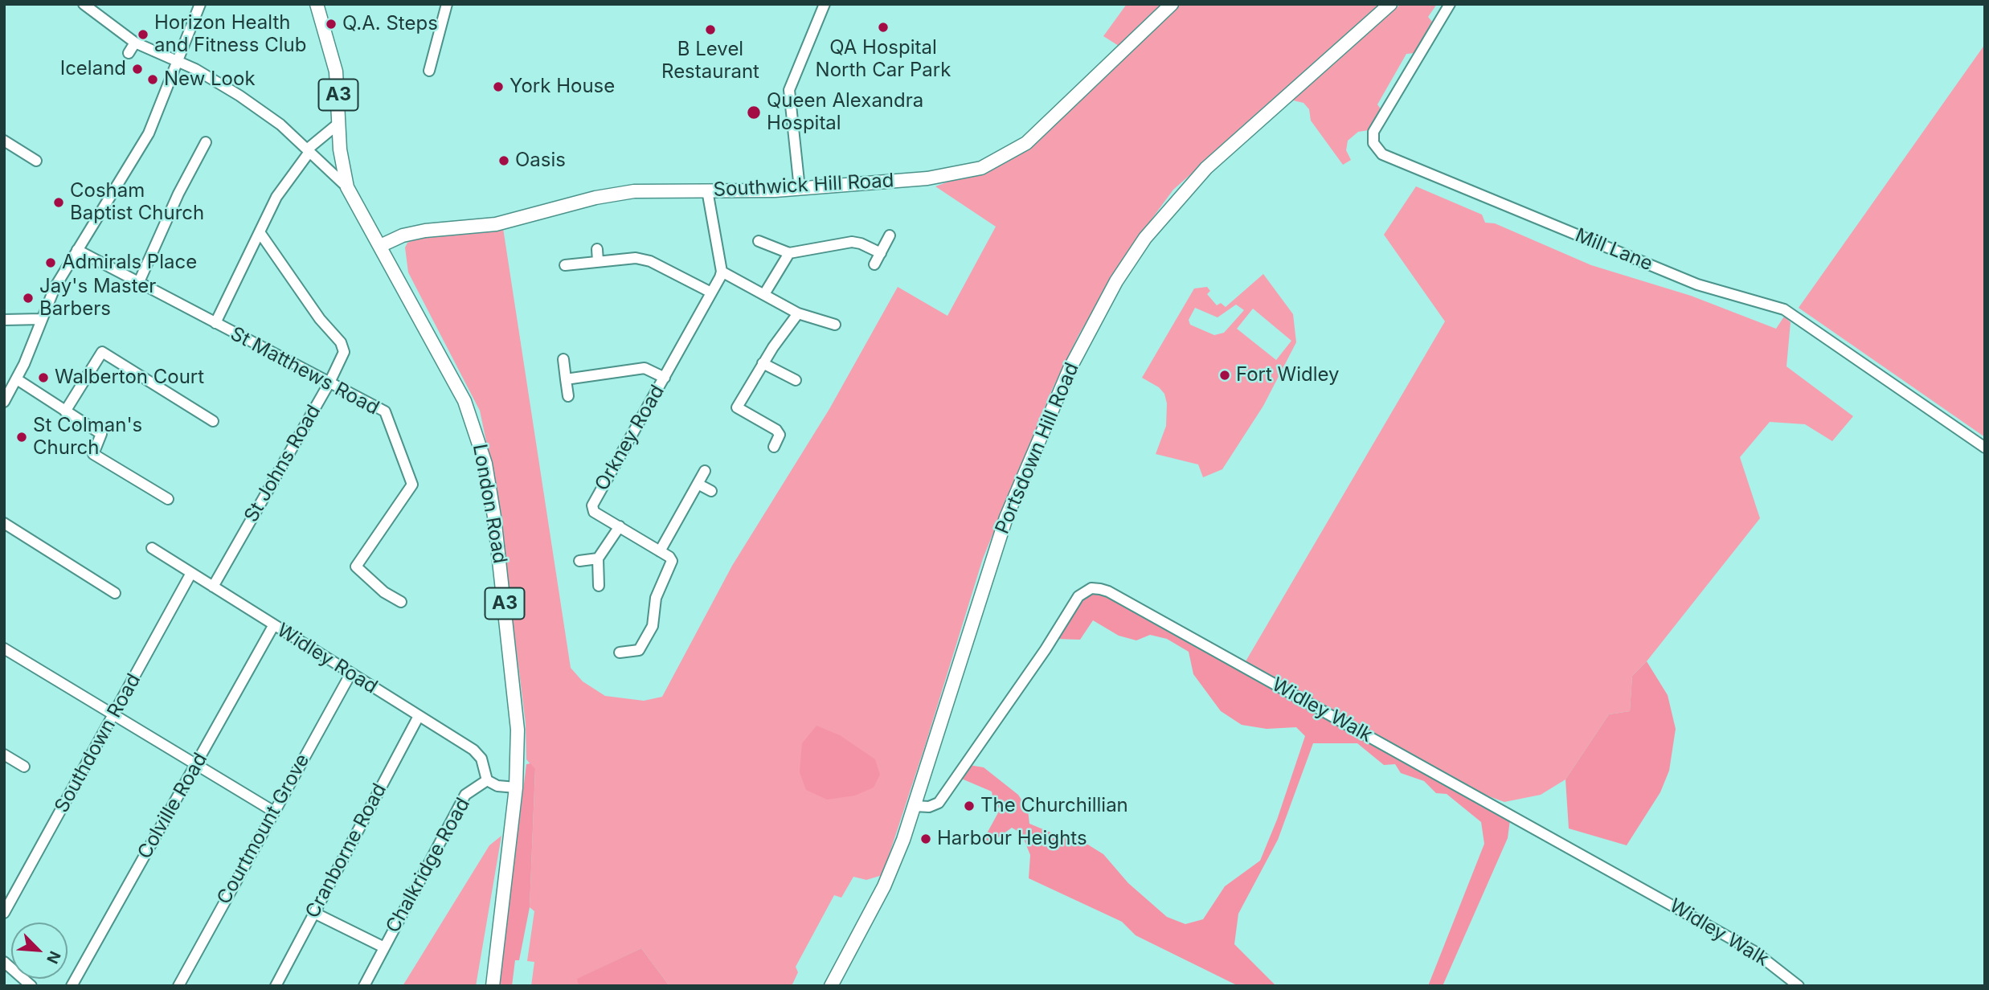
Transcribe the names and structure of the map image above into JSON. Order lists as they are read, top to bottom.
{
  "streets": {
    "main road": [
      "A3",
      "Southwick Hill Road",
      "Portsdown Hill Road",
      "London Road"
    ],
    "street": [
      "Mill Lane",
      "St Matthews Road",
      "Orkney Road",
      "St Johns Road",
      "Widley Road",
      "Widley Walk",
      "Southdown Road",
      "Colville Road",
      "Courtmount Grove",
      "Cranborne Road",
      "Chalkridge Road"
    ]
  },
  "crossings": [
    ["A3", "London Road"],
    ["Southwick Hill Road", "London Road"],
    ["St Matthews Road", "St Johns Road"],
    ["Portsdown Hill Road", "Widley Walk"],
    ["St Johns Road", "Widley Road"],
    ["London Road", "Chalkridge Road"],
    ["Widley Road", "Southdown Road"],
    ["Widley Road", "Colville Road"],
    ["Widley Road", "Courtmount Grove"],
    ["Widley Road", "Cranborne Road"],
    ["Widley Road", "Chalkridge Road"]
  ],
  "places": [
    "Q.A. Steps",
    "QA Hospital North Car Park",
    "B Level Restaurant",
    "Horizon Health and Fitness Club",
    "Iceland",
    "New Look",
    "York House",
    "Queen Alexandra Hospital",
    "Oasis",
    "Cosham Baptist Church",
    "Admirals Place",
    "Jay's Master Barbers",
    "Fort Widley",
    "Walberton Court",
    "St Colman's Church",
    "The Churchillian",
    "Harbour Heights"
  ],
  "north": "bottom right"
}
